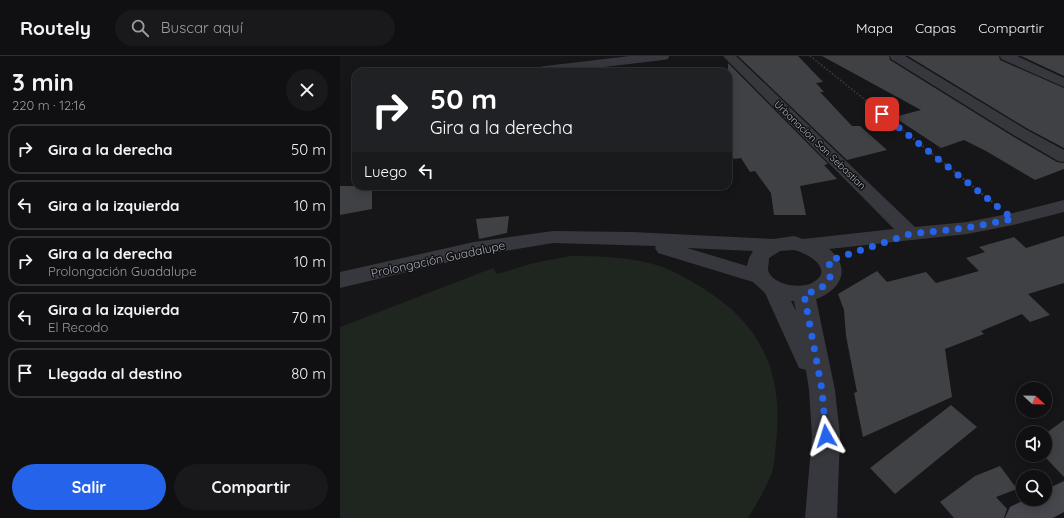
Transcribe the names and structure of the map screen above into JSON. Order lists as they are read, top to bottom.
{
  "streets": {
    "street": ["Urbanacíon San Sebastian", "Prolongación Guadalupe"]
  },
  "north": "right",
  "page": {
    "header": "Routely",
    "search": "Buscar aquí",
    "nav": ["Mapa", "Capas", "Compartir"],
    "heading": ["3 min", "220 m · 12:16"],
    "turn": ["50 m", "Gira a la derecha"],
    "list": [
      {
        "name": "Gira a la derecha",
        "value": "50 m"
      },
      {
        "name": "Gira a la izquierda",
        "value": "10 m"
      },
      {
        "name": "Gira a la derecha",
        "note": "Prolongación Guadalupe",
        "value": "10 m"
      },
      {
        "name": "Gira a la izquierda",
        "note": "El Recodo",
        "value": "70 m"
      },
      {
        "name": "Llegada al destino",
        "value": "80 m"
      }
    ],
    "then": "Luego",
    "buttons": ["Salir", "Compartir"]
  }
}
